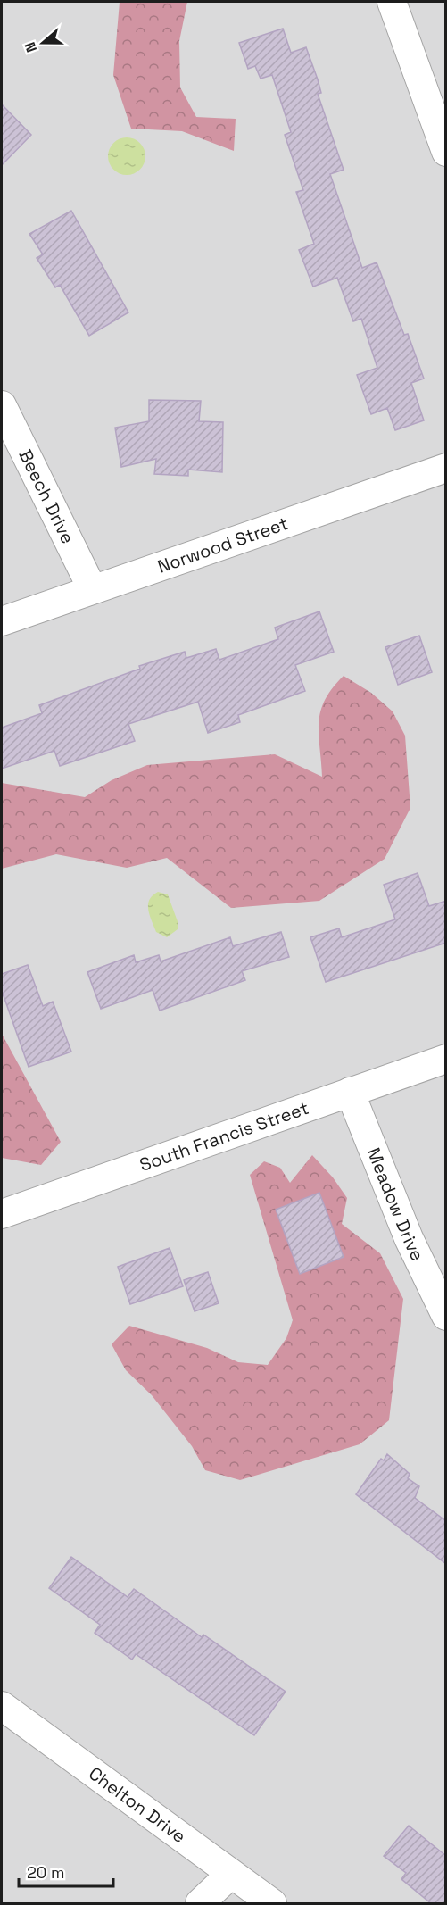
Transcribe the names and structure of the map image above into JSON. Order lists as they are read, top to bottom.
{
  "streets": {
    "street": [
      "Beech Drive",
      "Norwood Street",
      "South Francis Street",
      "Meadow Drive",
      "Chelton Drive"
    ]
  },
  "crossings": [
    ["Beech Drive", "Norwood Street"],
    ["South Francis Street", "Meadow Drive"]
  ],
  "scale_bar": "20 m",
  "north": "left"
}
